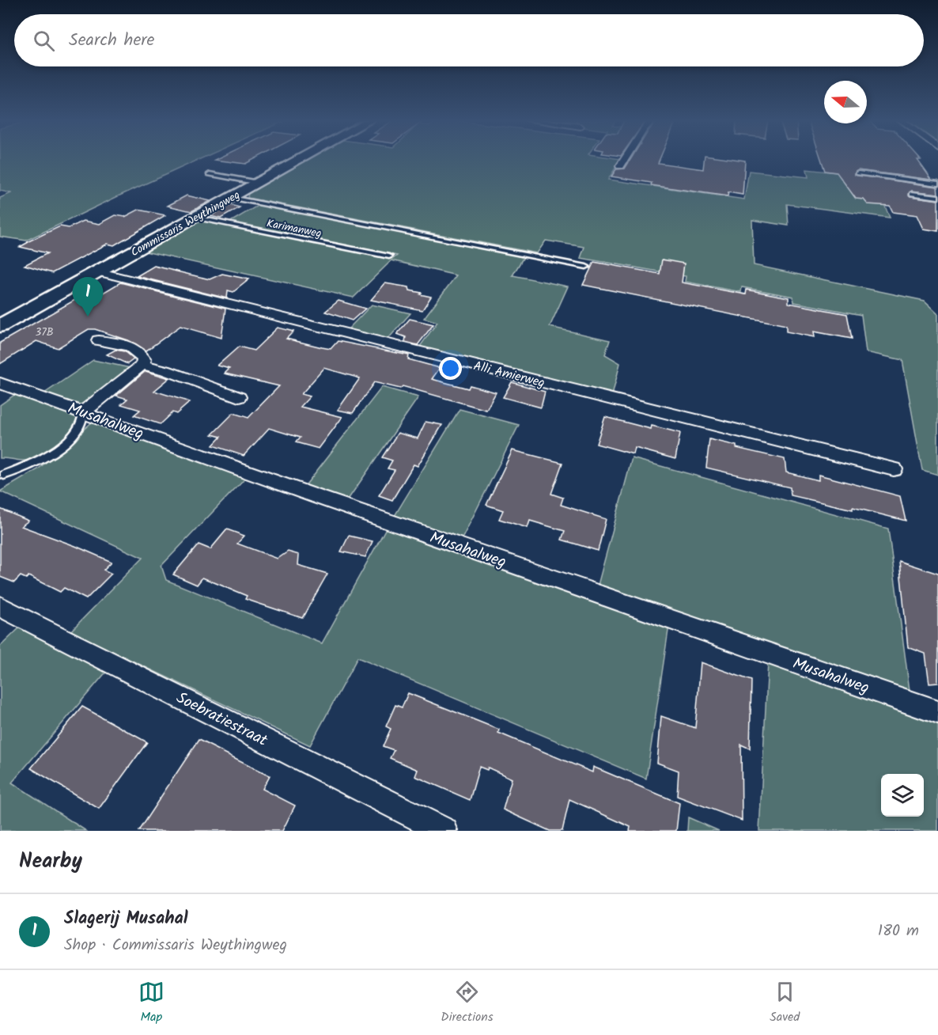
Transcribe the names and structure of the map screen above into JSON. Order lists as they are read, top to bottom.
{
  "streets": {
    "main road": ["Commissaris Weythingweg"],
    "street": ["Alli Amierweg", "Musahalweg", "Soebratiestraat"],
    "lane": ["Karimanweg"]
  },
  "crossings": [
    ["Commissaris Weythingweg", "Karimanweg"],
    ["Commissaris Weythingweg", "Alli Amierweg"]
  ],
  "house_numbers": ["37B"],
  "north": "left",
  "page": {
    "search": "Search here",
    "pins": "1",
    "heading": "Nearby",
    "list": [
      {
        "mark": "1",
        "name": "Slagerij Musahal",
        "note": "Shop · Commissaris Weythingweg",
        "value": "180 m"
      }
    ],
    "nav": ["Map", "Directions", "Saved"]
  }
}
